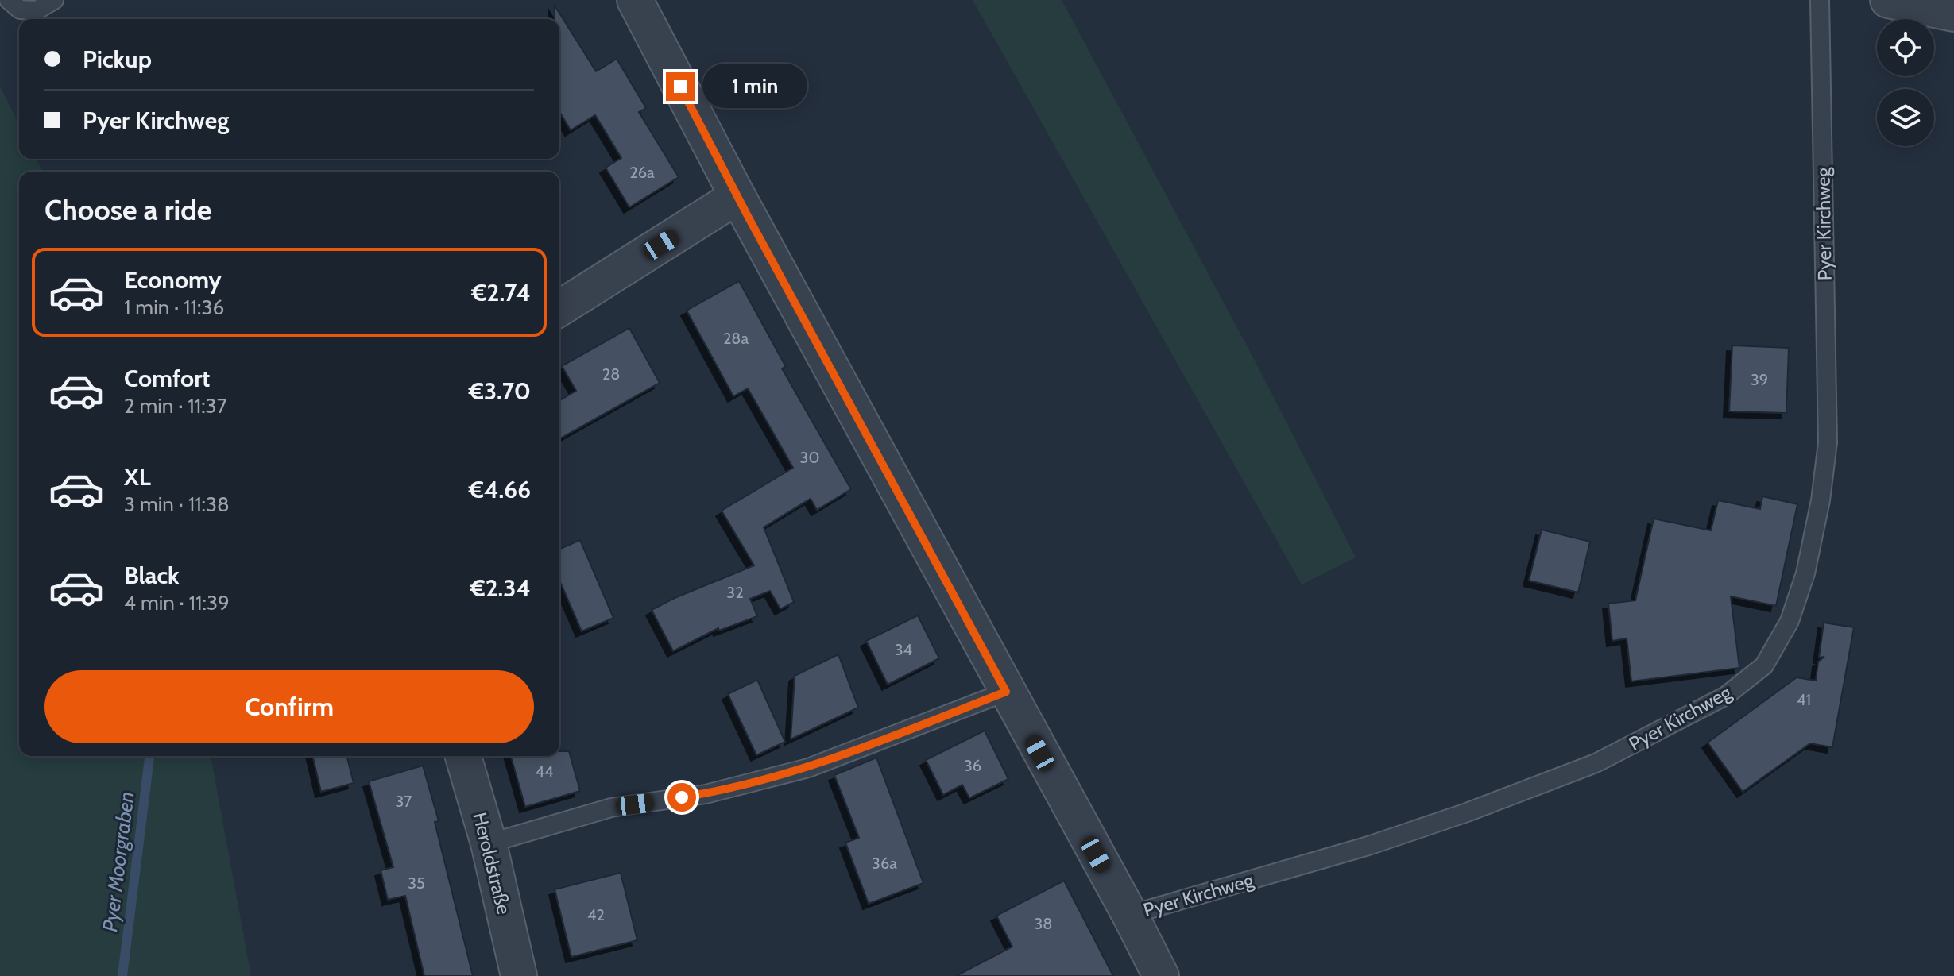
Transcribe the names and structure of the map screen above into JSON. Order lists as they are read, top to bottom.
{
  "streets": {
    "street": ["Pyer Kirchweg", "Heroldstraße"]
  },
  "water": ["Pyer Moorgraben"],
  "house_numbers": [
    "26a",
    "28a",
    "28",
    "39",
    "30",
    "32",
    "34",
    "41",
    "36",
    "44",
    "37",
    "36a",
    "35",
    "42",
    "38"
  ],
  "page": {
    "banner": ["Pickup", "Pyer Kirchweg"],
    "bubble": "1 min",
    "heading": "Choose a ride",
    "list": [
      {
        "name": "Economy",
        "note": "1 min · 11:36",
        "value": "€2.74"
      },
      {
        "name": "Comfort",
        "note": "2 min · 11:37",
        "value": "€3.70"
      },
      {
        "name": "XL",
        "note": "3 min · 11:38",
        "value": "€4.66"
      },
      {
        "name": "Black",
        "note": "4 min · 11:39",
        "value": "€2.34"
      }
    ],
    "buttons": "Confirm"
  }
}
